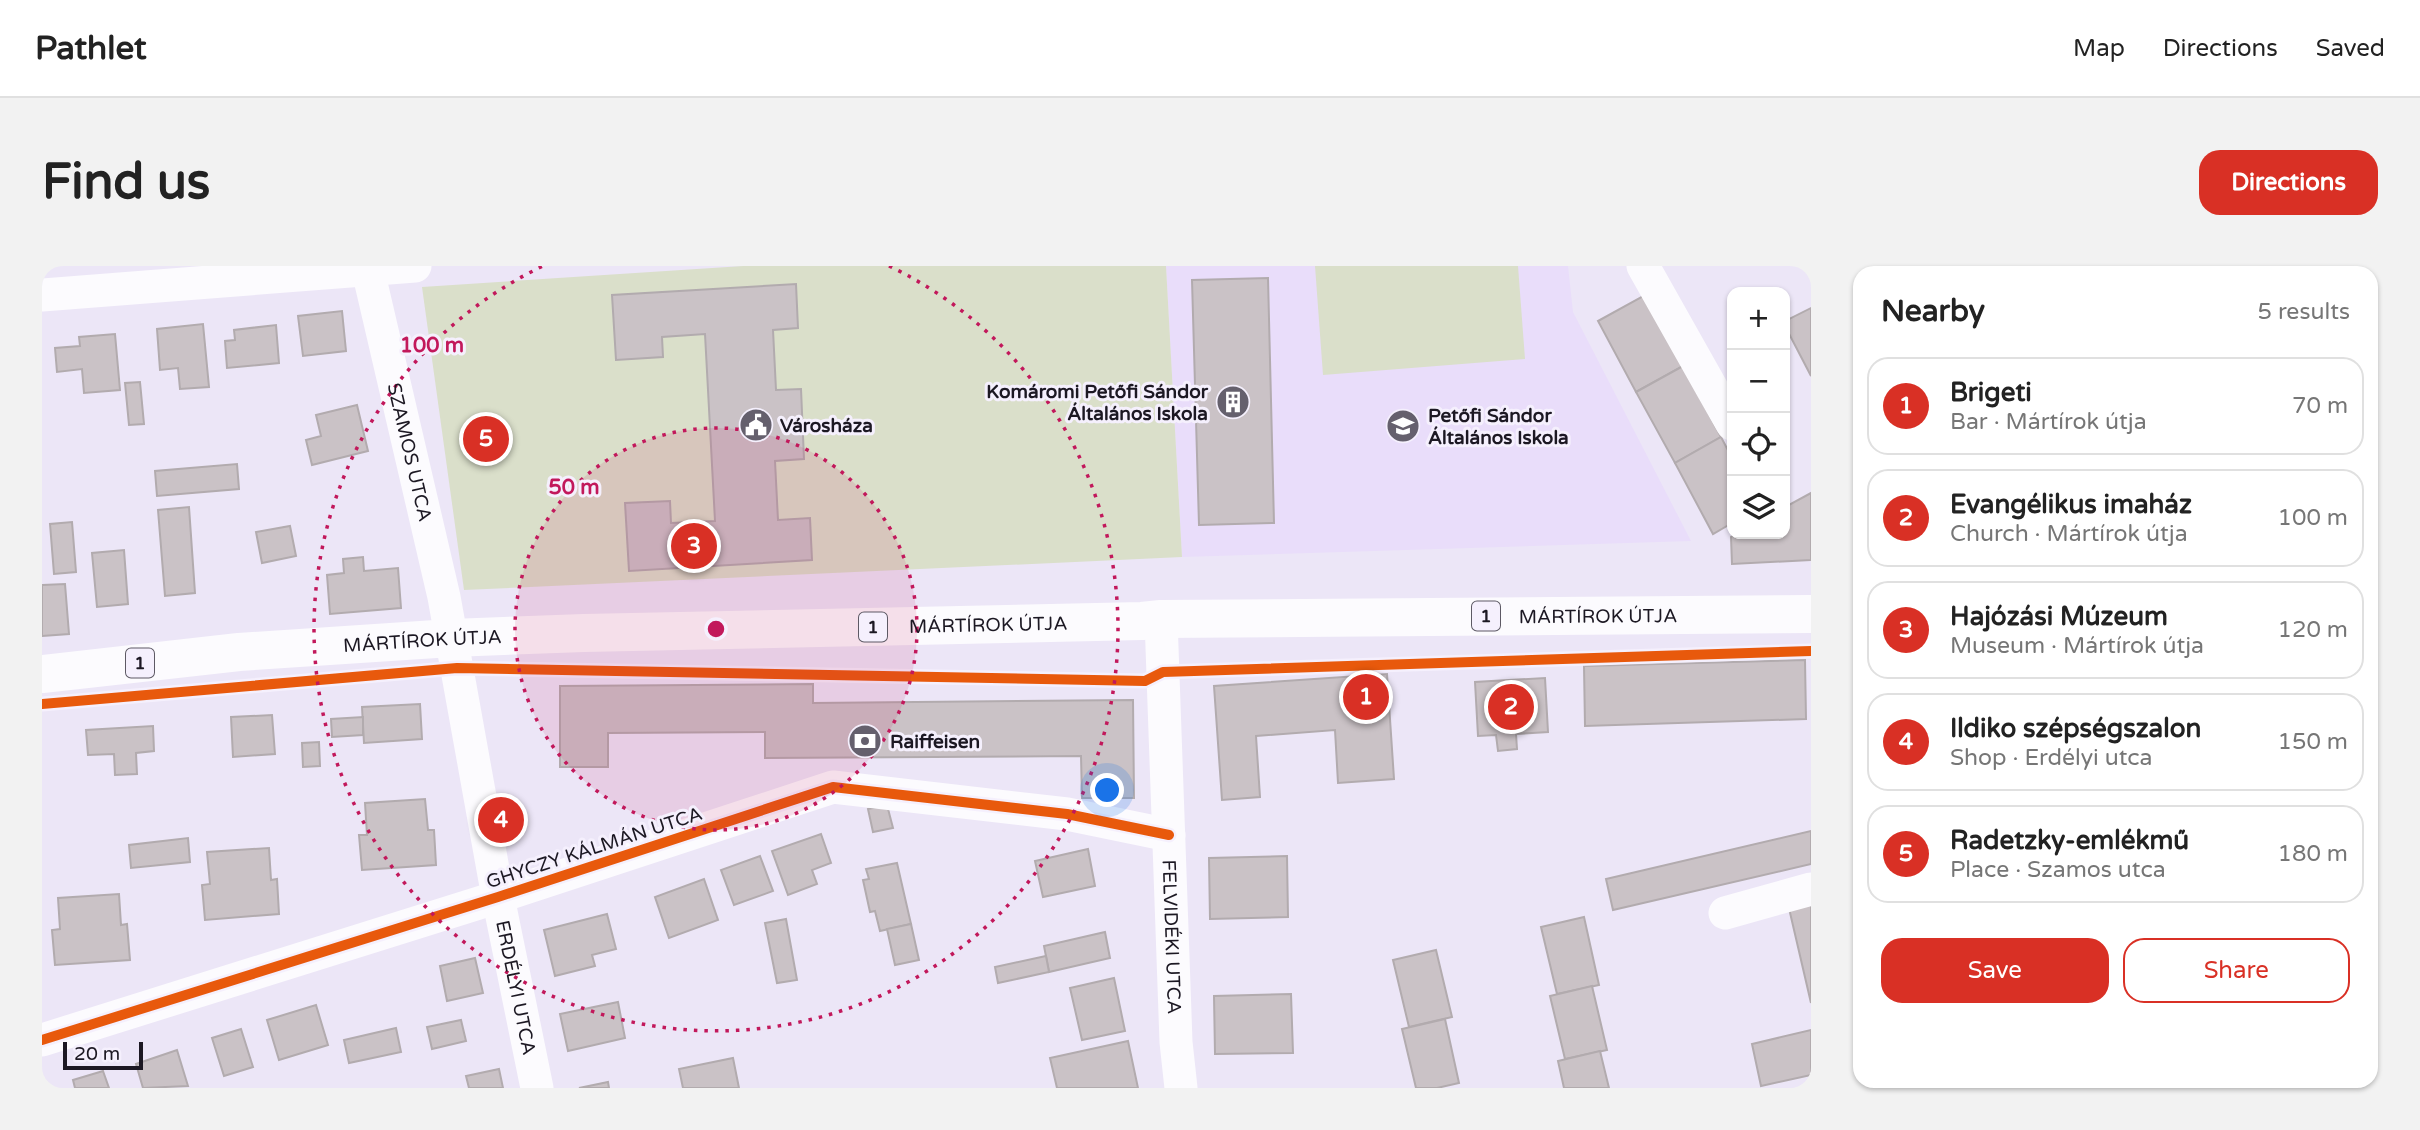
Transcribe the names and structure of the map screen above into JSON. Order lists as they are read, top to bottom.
{
  "streets": {
    "main road": ["1", "MÁRTÍROK ÚTJA"],
    "street": [
      "SZAMOS UTCA",
      "GHYCZY KÁLMÁN UTCA",
      "FELVIDÉKI UTCA",
      "ERDÉLYI UTCA"
    ]
  },
  "crossings": [
    ["SZAMOS UTCA", "MÁRTÍROK ÚTJA"],
    ["SZAMOS UTCA", "ERDÉLYI UTCA"],
    ["MÁRTÍROK ÚTJA", "FELVIDÉKI UTCA"],
    ["MÁRTÍROK ÚTJA", "ERDÉLYI UTCA"],
    ["GHYCZY KÁLMÁN UTCA", "FELVIDÉKI UTCA"],
    ["GHYCZY KÁLMÁN UTCA", "ERDÉLYI UTCA"]
  ],
  "places": {
    "building": ["Komáromi Petőfi Sándor Általános Iskola"],
    "public building": ["Városháza"],
    "school or university": ["Petőfi Sándor Általános Iskola"],
    "bank": ["Raiffeisen"]
  },
  "scale_bar": "20 m",
  "page": {
    "header": "Pathlet",
    "nav": ["Map", "Directions", "Saved"],
    "buttons": [
      "Directions",
      ["Save", "Share"]
    ],
    "title": "Find us",
    "heading": ["Nearby", "5 results"],
    "map_buttons": ["+", "−"],
    "list": [
      {
        "mark": "1",
        "name": "Brigeti",
        "note": "Bar · Mártírok útja",
        "value": "70 m"
      },
      {
        "mark": "2",
        "name": "Evangélikus imaház",
        "note": "Church · Mártírok útja",
        "value": "100 m"
      },
      {
        "mark": "3",
        "name": "Hajózási Múzeum",
        "note": "Museum · Mártírok útja",
        "value": "120 m"
      },
      {
        "mark": "4",
        "name": "Ildiko szépségszalon",
        "note": "Shop · Erdélyi utca",
        "value": "150 m"
      },
      {
        "mark": "5",
        "name": "Radetzky-emlékmű",
        "note": "Place · Szamos utca",
        "value": "180 m"
      }
    ],
    "pins": [
      "5",
      "3",
      "1",
      "2",
      "4"
    ],
    "scale": "20 m"
  },
  "rings": ["100 m", "50 m"]
}
